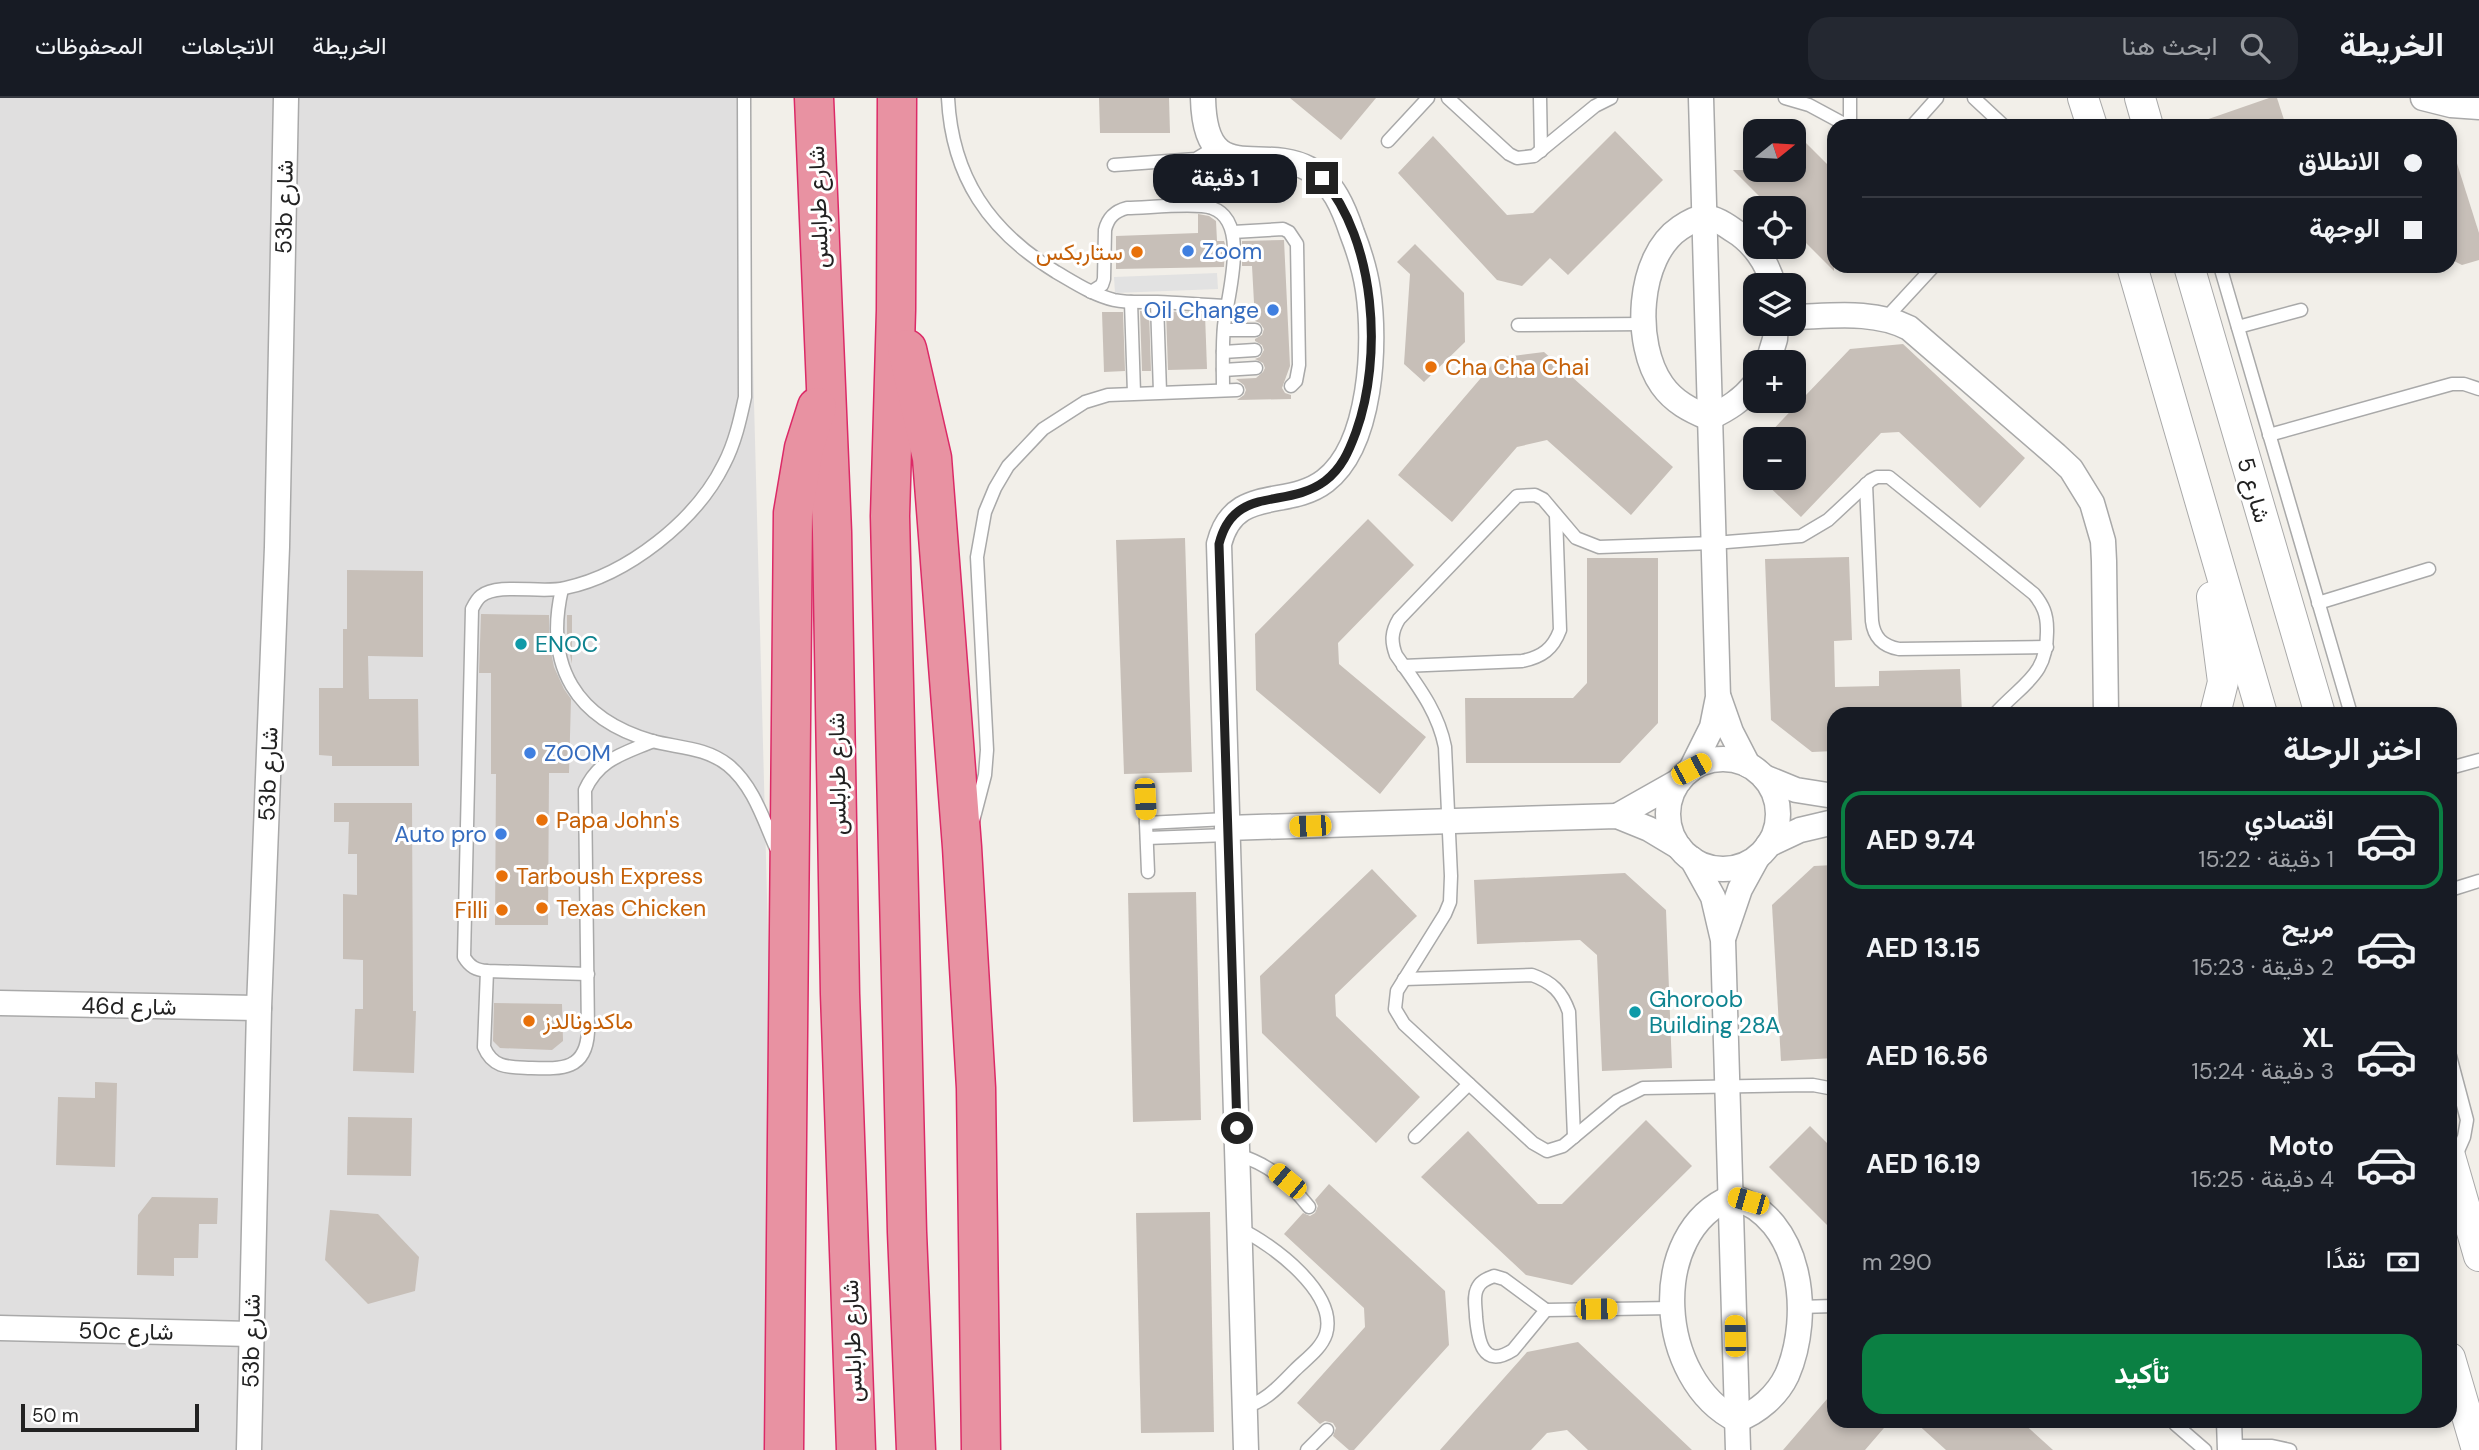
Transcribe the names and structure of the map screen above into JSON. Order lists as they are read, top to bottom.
{
  "streets": {
    "highway": ["شارع طرابلس"],
    "street": [
      "53b شارع",
      "شارع 5",
      "46d شارع",
      "50c شارع"
    ]
  },
  "crossings": [
    ["53b شارع", "46d شارع"],
    ["53b شارع", "50c شارع"]
  ],
  "places": [
    "Zoom",
    "ستاربكس",
    "Oil Change",
    "Cha Cha Chai",
    "ENOC",
    "ZOOM",
    "Papa John's",
    "Auto pro",
    "Tarboush Express",
    "Texas Chicken",
    "Filli",
    "Ghoroob Building 28A",
    "ماكدونالدز"
  ],
  "scale_bar": "50 m",
  "north": "right",
  "page": {
    "header": "الخريطة",
    "search": "ابحث هنا",
    "nav": ["الخريطة", "الاتجاهات", "المحفوظات"],
    "map_buttons": ["+", "−"],
    "banner": ["الانطلاق", "الوجهة"],
    "bubble": "1 دقيقة",
    "heading": "اختر الرحلة",
    "list": [
      {
        "name": "اقتصادي",
        "note": "1 دقيقة · 15:22",
        "value": "AED 9.74"
      },
      {
        "name": "مريح",
        "note": "2 دقيقة · 15:23",
        "value": "AED 13.15"
      },
      {
        "name": "XL",
        "note": "3 دقيقة · 15:24",
        "value": "AED 16.56"
      },
      {
        "name": "Moto",
        "note": "4 دقيقة · 15:25",
        "value": "AED 16.19"
      }
    ],
    "pay": ["نقدًا", "290 m"],
    "buttons": "تأكيد",
    "scale": "50 m"
  }
}
